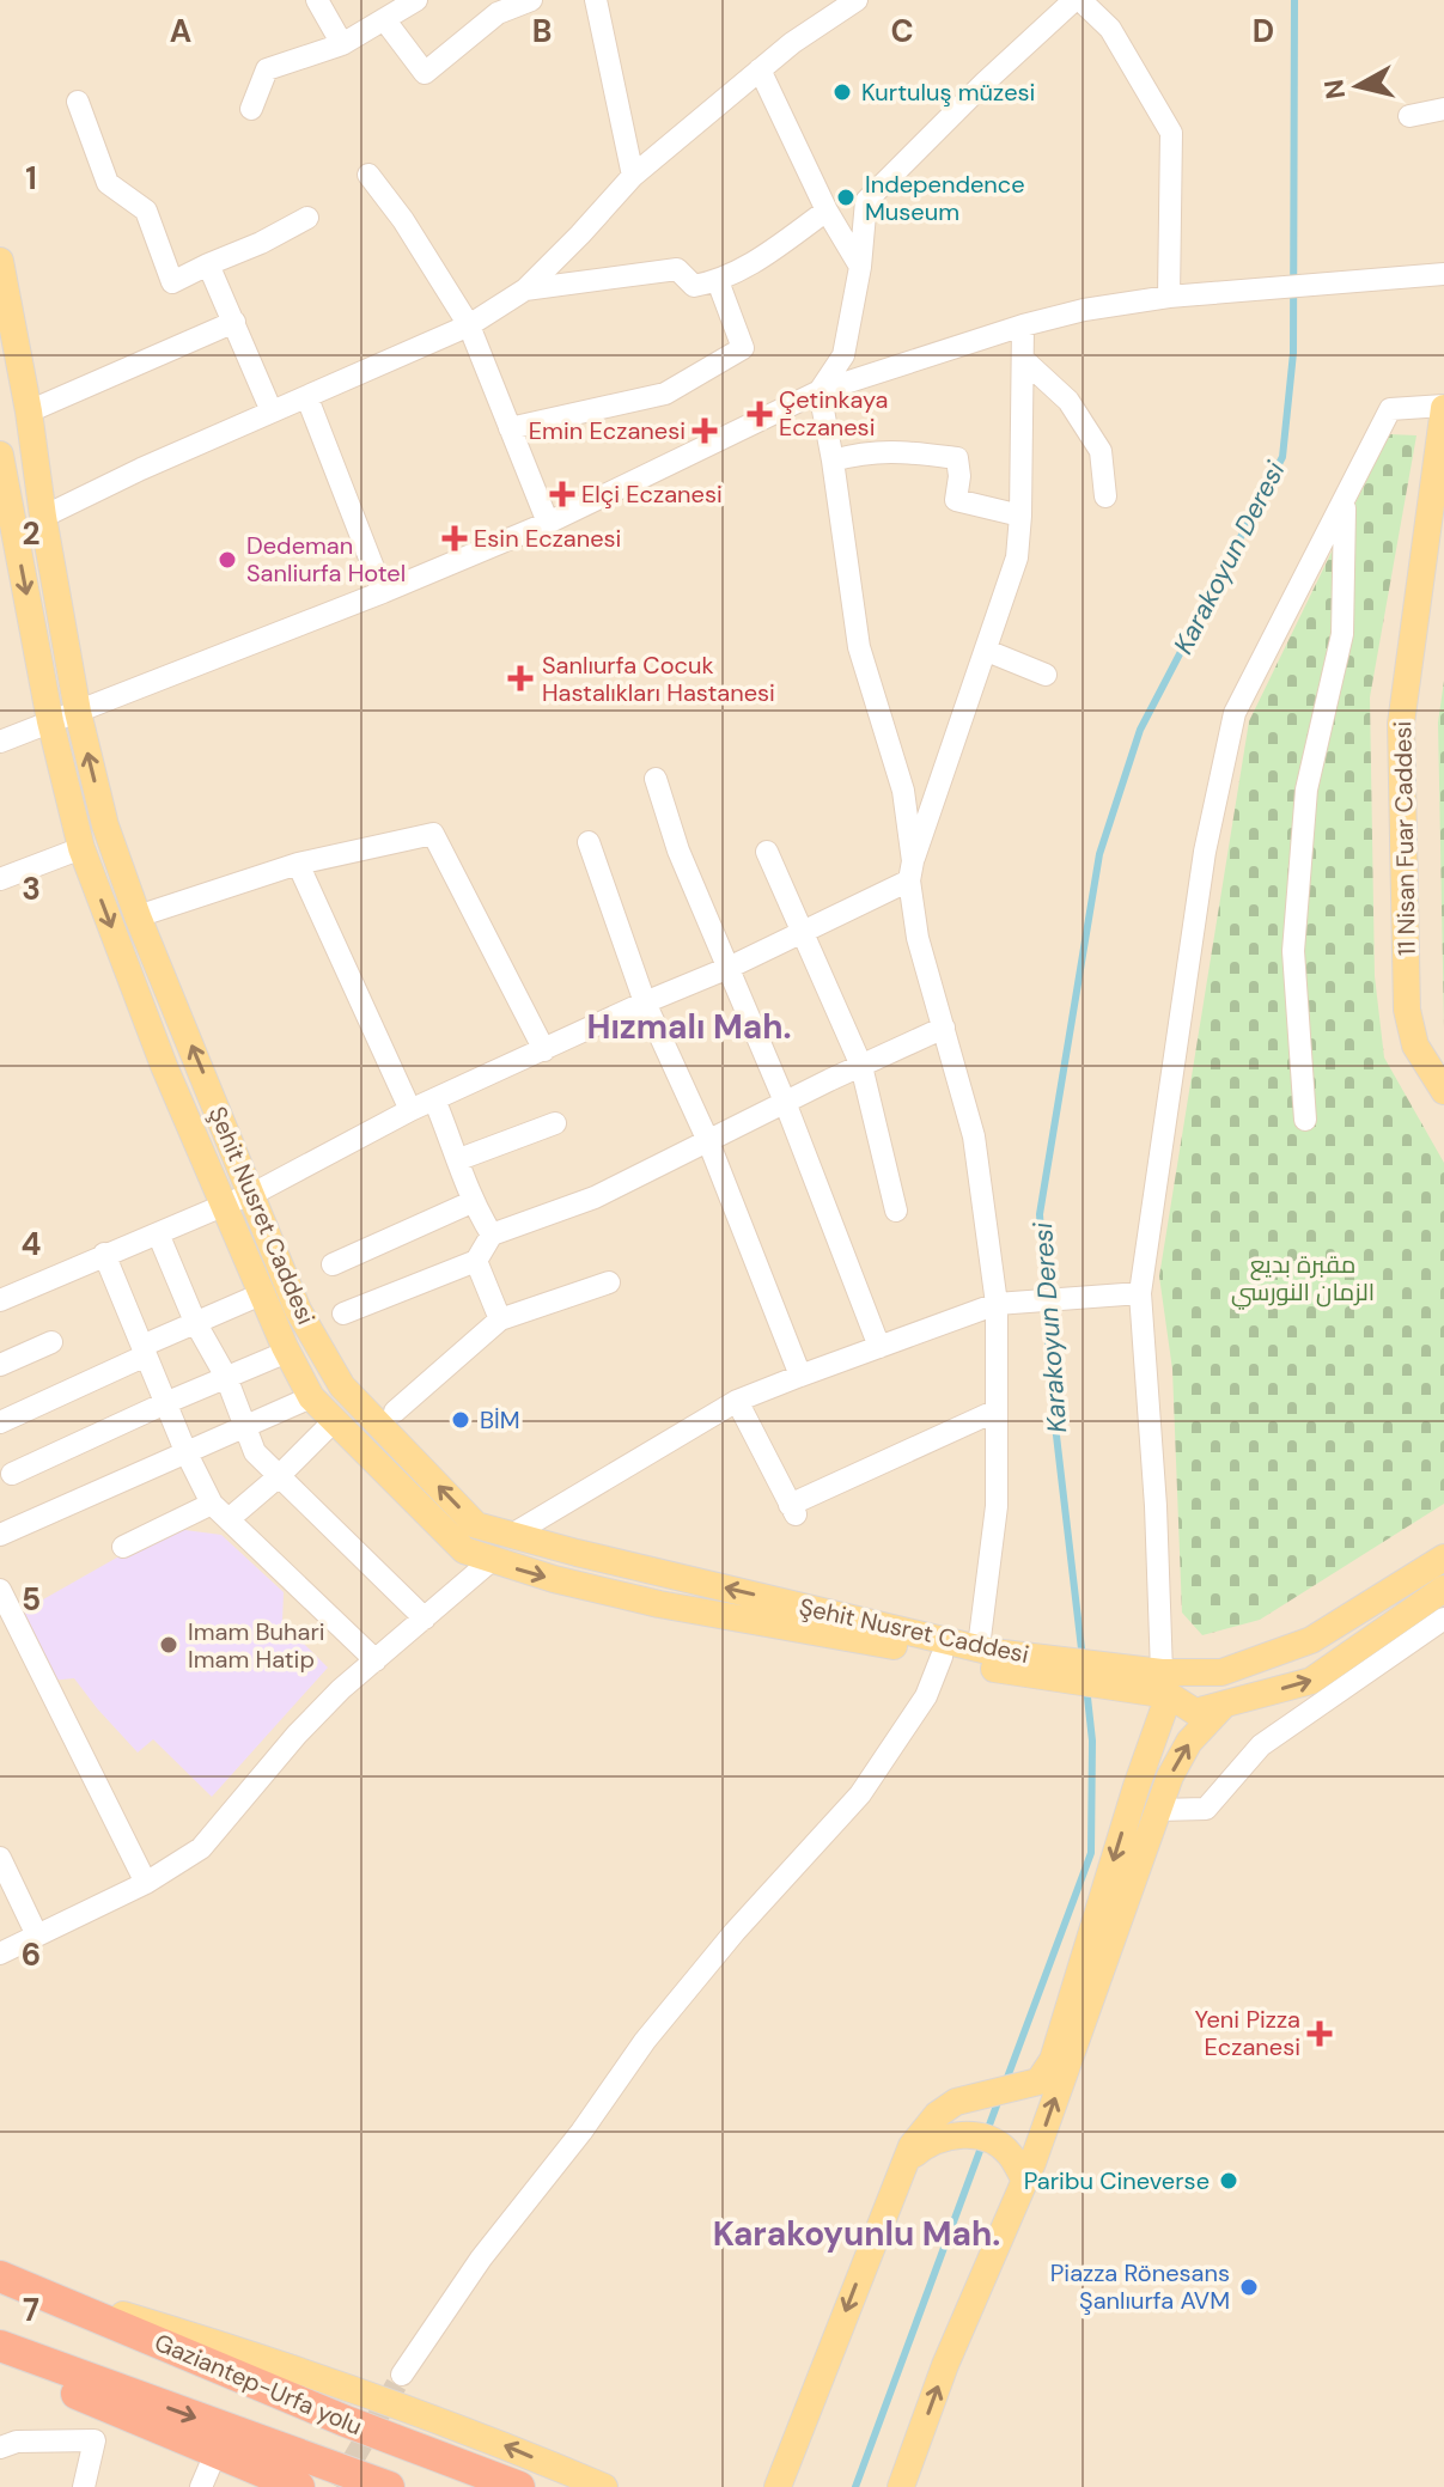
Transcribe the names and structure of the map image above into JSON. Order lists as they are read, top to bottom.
{
  "streets": {
    "highway": ["Gaziantep-Urfa yolu"],
    "main road": ["11 Nisan Fuar Caddesi", "Şehit Nusret Caddesi"]
  },
  "districts": ["Hızmalı Mah.", "Karakoyunlu Mah."],
  "water": ["Karakoyun Deresi"],
  "parks": ["مقبرة بديع الزمان النورسي"],
  "places": {
    "other": [
      "Kurtuluş müzesi",
      "Independence Museum",
      "Dedeman Sanliurfa Hotel",
      "BİM",
      "Imam Buhari Imam Hatip",
      "Paribu Cineverse",
      "Piazza Rönesans Şanlıurfa AVM"
    ],
    "health": [
      "Çetinkaya Eczanesi",
      "Emin Eczanesi",
      "Elçi Eczanesi",
      "Esin Eczanesi",
      "Sanlıurfa Cocuk Hastalıkları Hastanesi",
      "Yeni Pizza Eczanesi"
    ]
  },
  "north": "left",
  "grid": {
    "columns": [
      "A",
      "B",
      "C",
      "D"
    ],
    "rows": [
      "1",
      "2",
      "3",
      "4",
      "5",
      "6",
      "7"
    ]
  }
}
